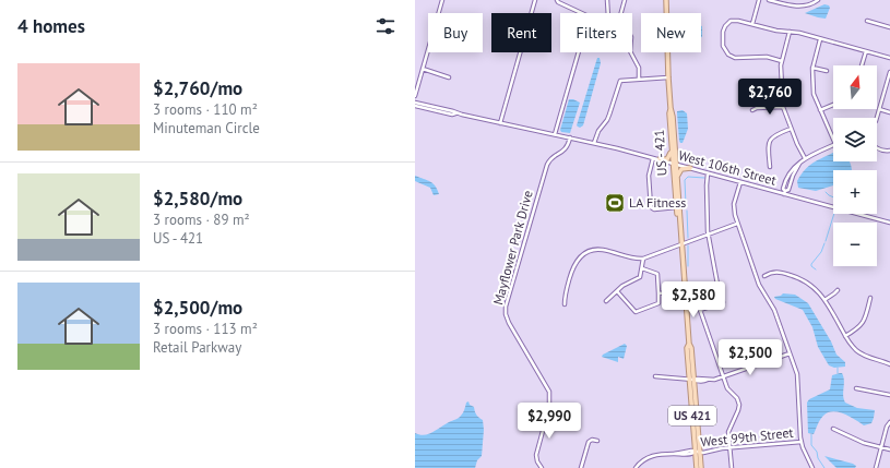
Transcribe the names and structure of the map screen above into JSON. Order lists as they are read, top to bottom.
{
  "streets": {
    "main road": ["US - 421", "US 421"],
    "street": ["West 106th Street", "Mayflower Park Drive", "West 99th Street"]
  },
  "crossings": [
    ["US - 421", "West 106th Street"],
    ["US - 421", "West 99th Street"],
    ["West 106th Street", "Mayflower Park Drive"]
  ],
  "places": {
    "sports": ["LA Fitness"]
  },
  "north": "top",
  "page": {
    "heading": "4 homes",
    "chip": [
      "Buy",
      "Rent",
      "Filters",
      "New"
    ],
    "list": [
      {
        "name": "$2,760/mo",
        "note": "3 rooms · 110 m² · Minuteman Circle"
      },
      {
        "name": "$2,580/mo",
        "note": "3 rooms · 89 m² · US - 421"
      },
      {
        "name": "$2,500/mo",
        "note": "3 rooms · 113 m² · Retail Parkway"
      }
    ],
    "map_buttons": ["+", "−"],
    "price": [
      "$2,760",
      "$2,580",
      "$2,500",
      "$2,990"
    ]
  }
}
